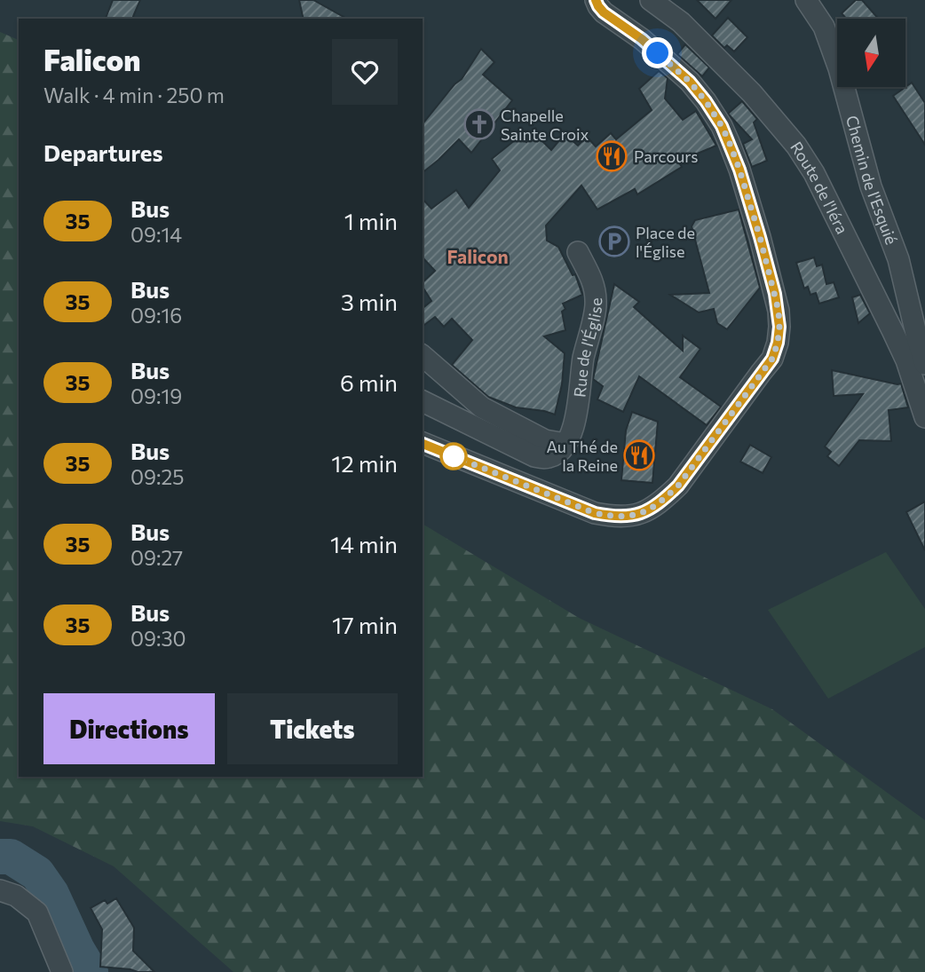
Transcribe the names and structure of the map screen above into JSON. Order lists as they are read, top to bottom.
{
  "streets": {
    "street": ["Chemin de l'Esquié", "Route de l'Iéra", "Rue de l'Église"]
  },
  "districts": ["Falicon"],
  "places": {
    "church": ["Chapelle Sainte Croix"],
    "restaurant": ["Parcours", "Au Thé de la Reine"],
    "parking": ["Place de l'Église"]
  },
  "lines": ["bus line 35"],
  "north": "bottom",
  "page": {
    "heading": [
      ["Falicon", "Walk · 4 min · 250 m"],
      "Departures"
    ],
    "list": [
      {
        "mark": "35",
        "name": "Bus",
        "note": "09:14",
        "value": "1 min"
      },
      {
        "mark": "35",
        "name": "Bus",
        "note": "09:16",
        "value": "3 min"
      },
      {
        "mark": "35",
        "name": "Bus",
        "note": "09:19",
        "value": "6 min"
      },
      {
        "mark": "35",
        "name": "Bus",
        "note": "09:25",
        "value": "12 min"
      },
      {
        "mark": "35",
        "name": "Bus",
        "note": "09:27",
        "value": "14 min"
      },
      {
        "mark": "35",
        "name": "Bus",
        "note": "09:30",
        "value": "17 min"
      }
    ],
    "buttons": ["Directions", "Tickets"]
  }
}
